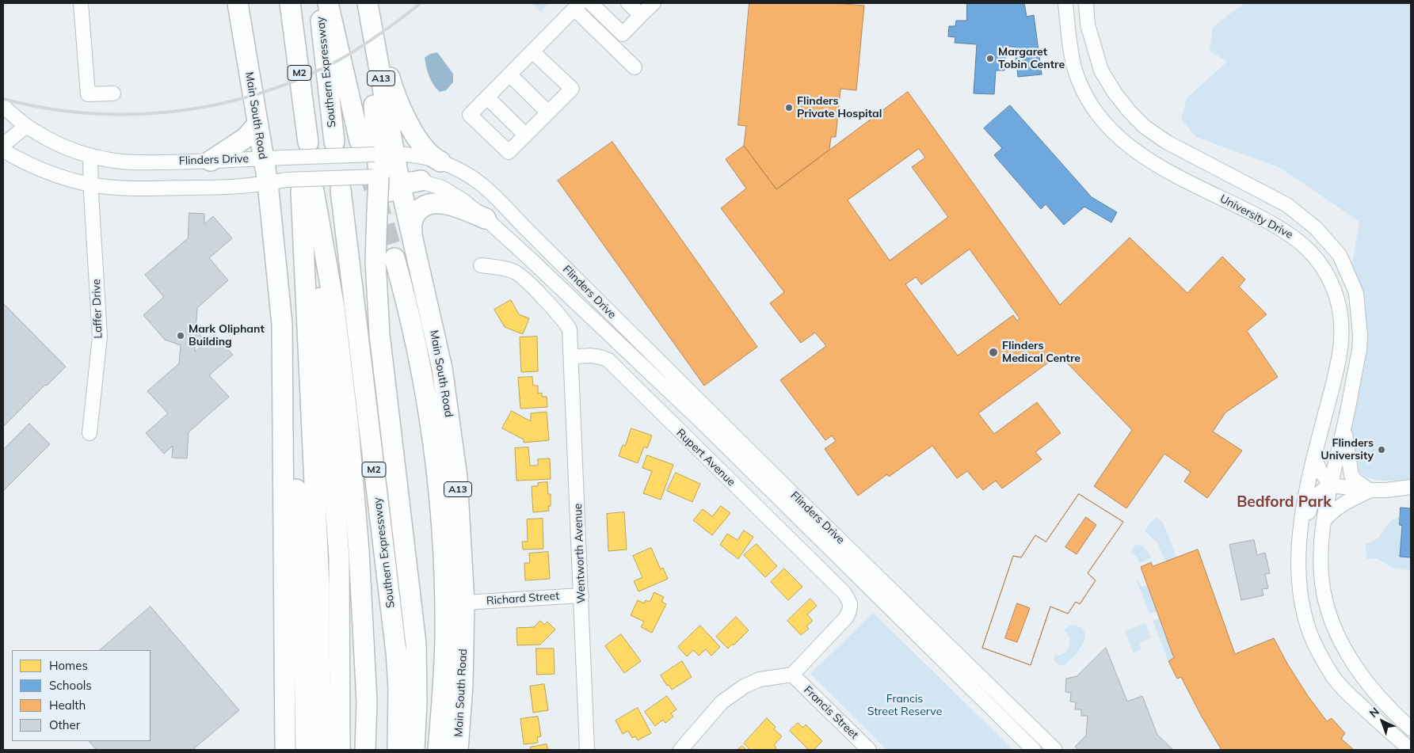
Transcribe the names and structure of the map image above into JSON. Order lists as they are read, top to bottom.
{
  "streets": {
    "highway": [
      "Southern Expressway",
      "M2",
      "A13",
      "Main South Road"
    ],
    "street": [
      "Flinders Drive",
      "University Drive",
      "Laffer Drive",
      "Rupert Avenue",
      "Wentworth Avenue",
      "Richard Street",
      "Francis Street"
    ]
  },
  "crossings": [
    ["Southern Expressway", "Main South Road"],
    ["Southern Expressway", "Flinders Drive"],
    ["Main South Road", "Flinders Drive"],
    ["Main South Road", "Richard Street"],
    ["Flinders Drive", "Laffer Drive"],
    ["Rupert Avenue", "Wentworth Avenue"],
    ["Rupert Avenue", "Francis Street"],
    ["Wentworth Avenue", "Richard Street"]
  ],
  "districts": ["Bedford Park"],
  "parks": ["Francis Street Reserve"],
  "places": [
    "Margaret Tobin Centre",
    "Flinders Private Hospital",
    "Mark Oliphant Building",
    "Flinders Medical Centre",
    "Flinders University"
  ],
  "legend": [
    "Homes",
    "Schools",
    "Health",
    "Other"
  ],
  "north": "top left"
}
